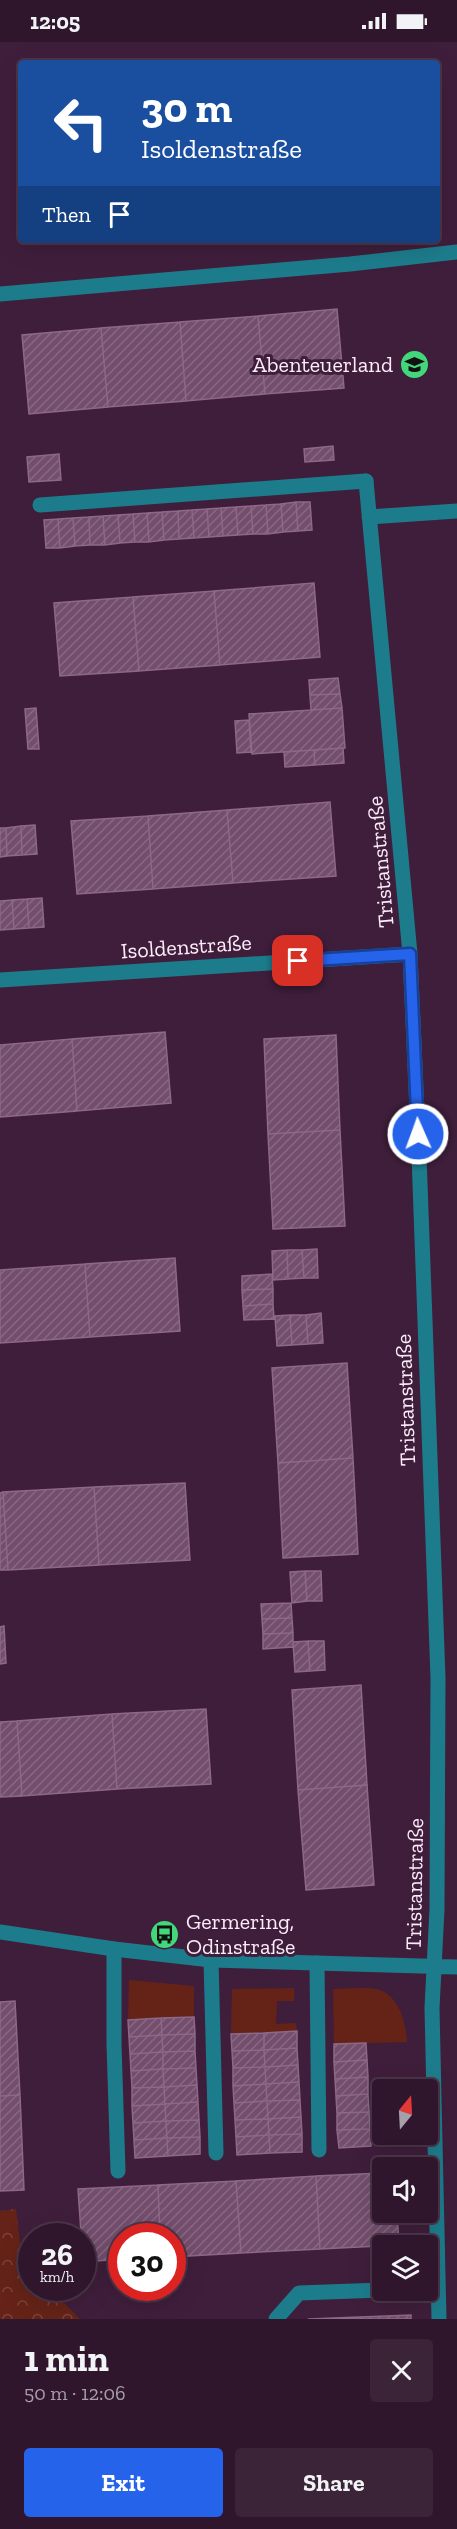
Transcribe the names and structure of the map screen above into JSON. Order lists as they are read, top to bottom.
{
  "streets": {
    "street": ["Tristanstraße", "Isoldenstraße"]
  },
  "crossings": [
    ["Tristanstraße", "Isoldenstraße"]
  ],
  "places": {
    "school or university": ["Abenteuerland"],
    "bus stop": ["Germering, Odinstraße"]
  },
  "north": "top",
  "page": {
    "status": "12:05",
    "turn": ["30 m", "Isoldenstraße"],
    "then": "Then",
    "speed": "26 km/h",
    "limit": "30",
    "heading": ["1 min", "50 m · 12:06"],
    "buttons": ["Exit", "Share"]
  }
}
